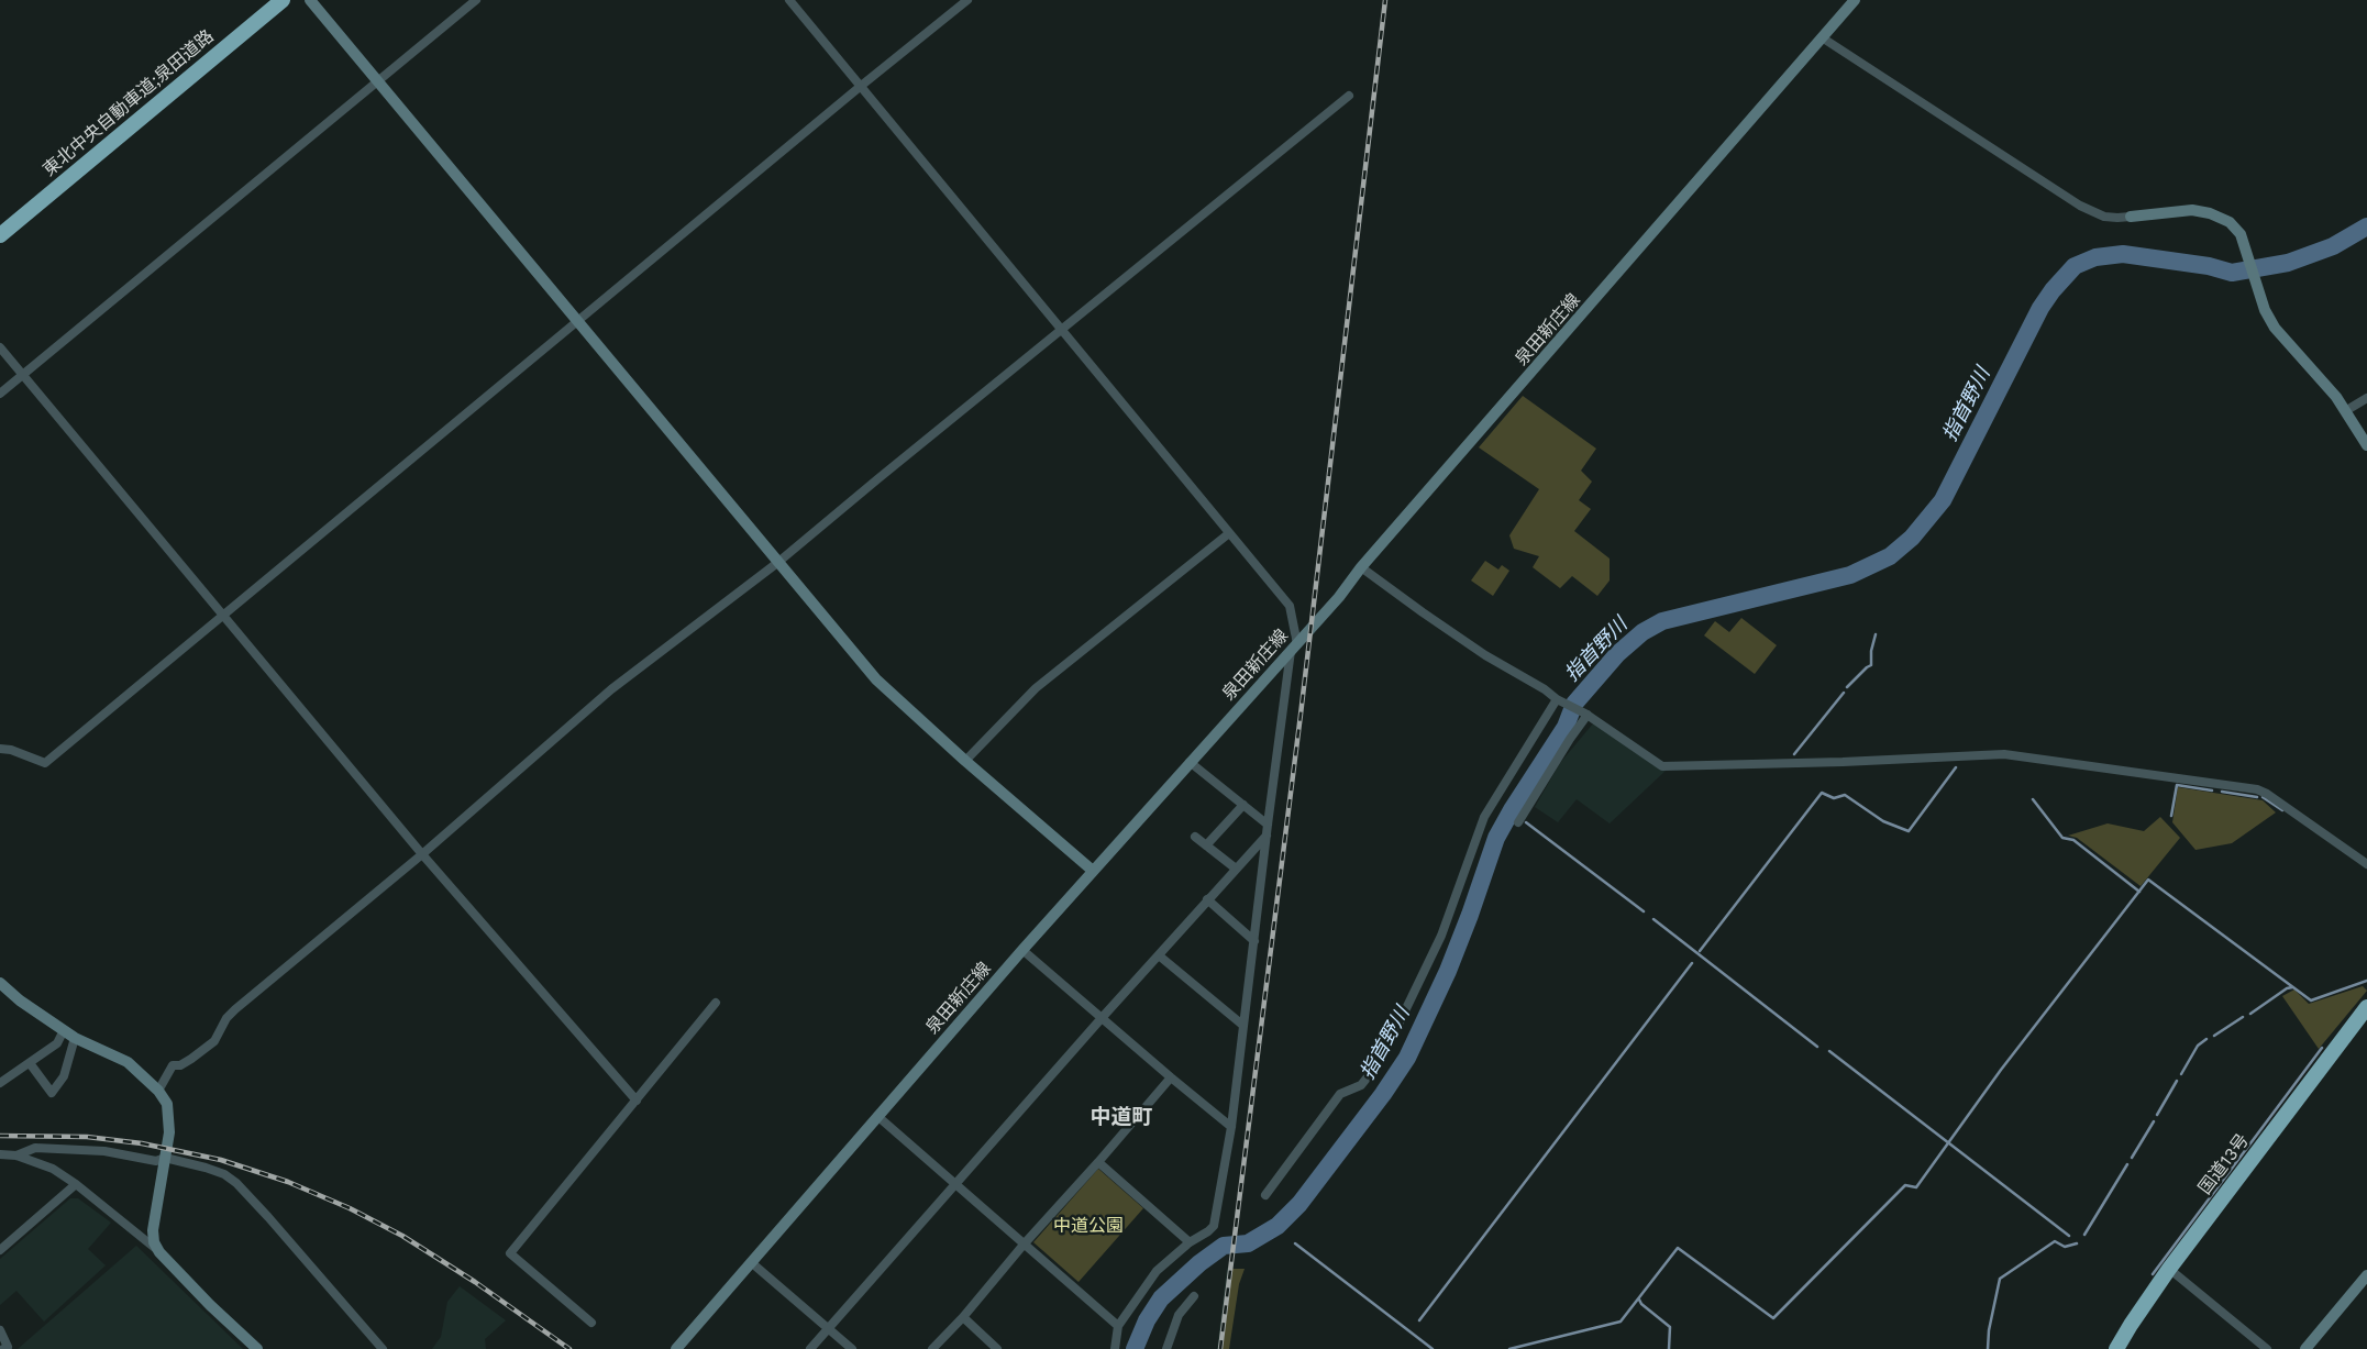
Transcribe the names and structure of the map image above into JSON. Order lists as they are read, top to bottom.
{
  "streets": {
    "highway": ["東北中央自動車道;泉田道路", "国道13号"],
    "street": ["泉田新庄線"]
  },
  "districts": ["中道町"],
  "water": ["指首野川"],
  "parks": ["中道公園"]
}
